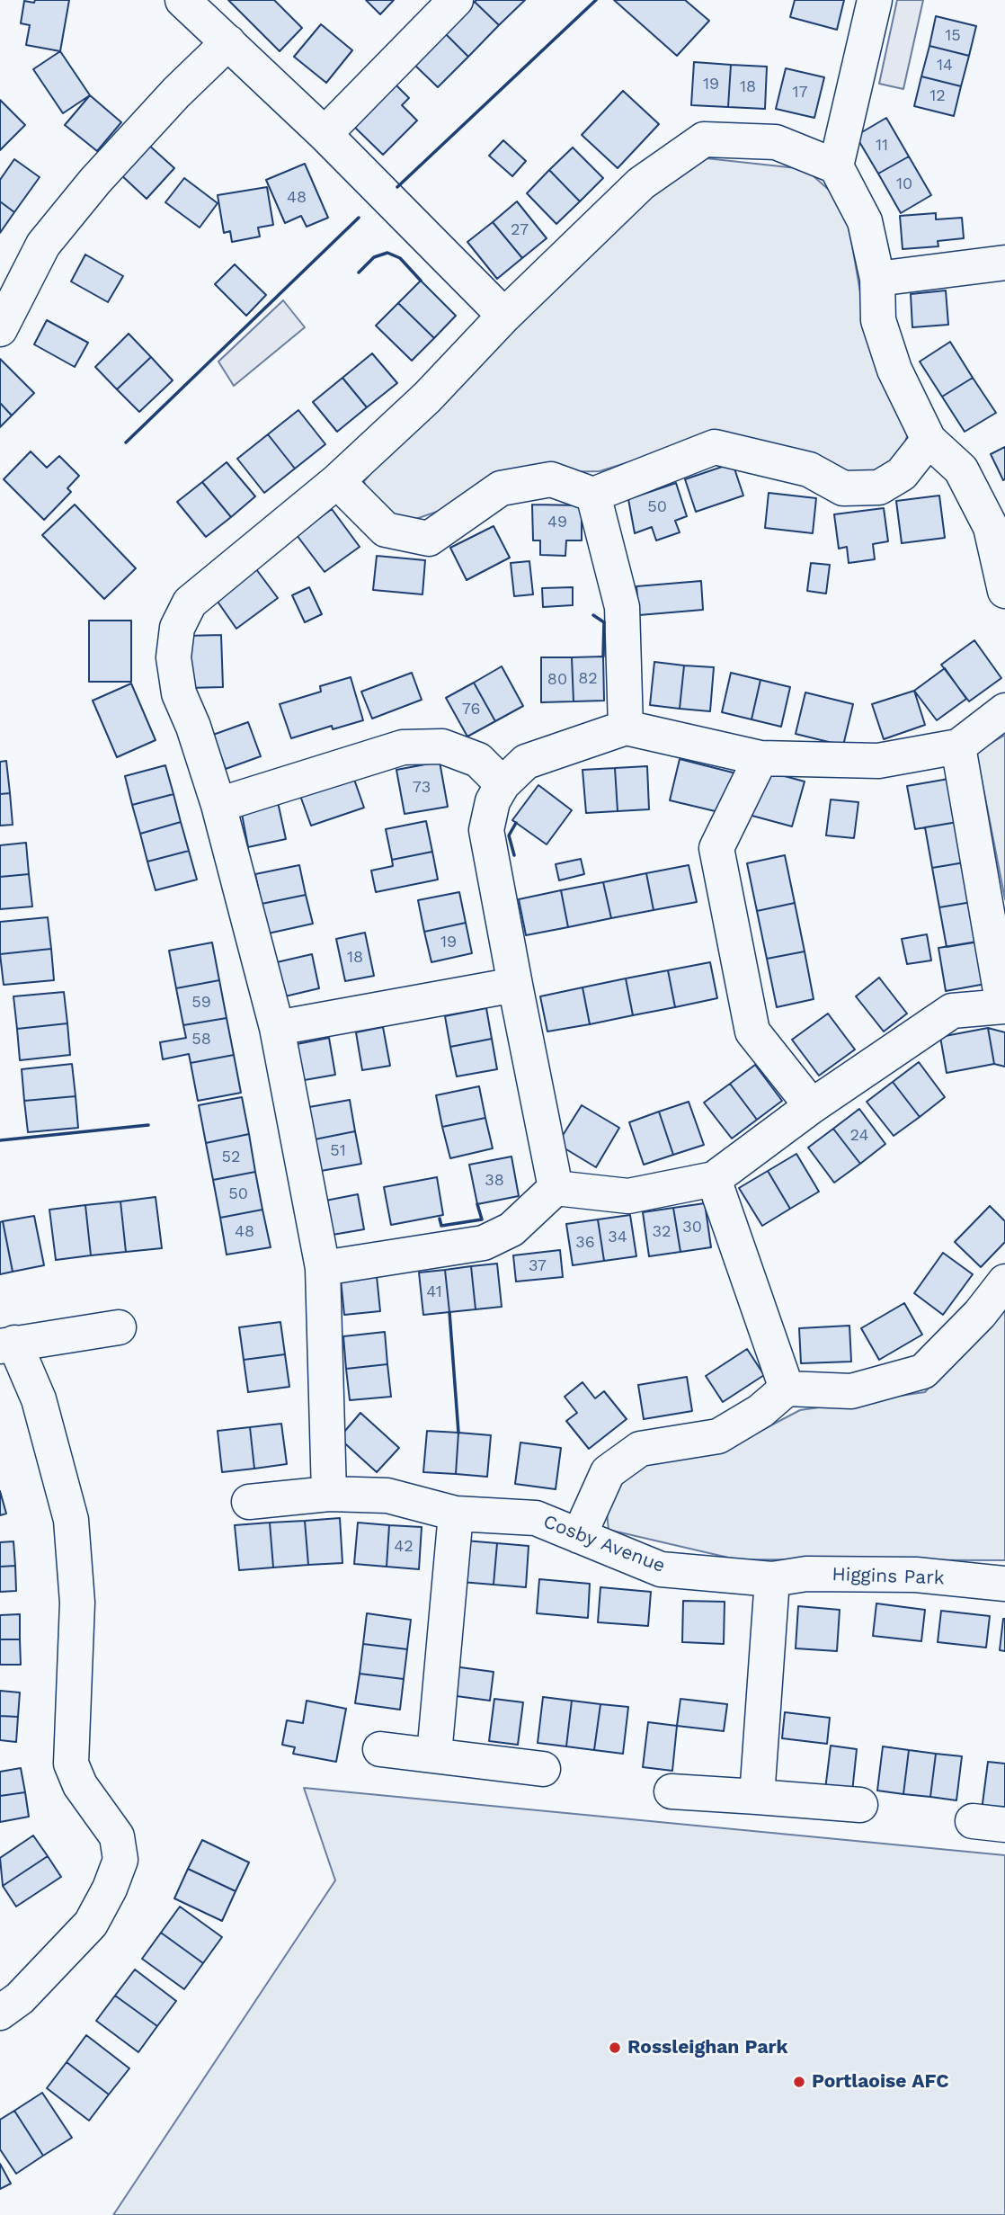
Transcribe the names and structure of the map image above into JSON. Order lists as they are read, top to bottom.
{
  "streets": {
    "street": ["Cosby Avenue", "Higgins Park"]
  },
  "crossings": [
    ["Cosby Avenue", "Higgins Park"]
  ],
  "places": ["Rossleighan Park", "Portlaoise AFC"],
  "house_numbers": [
    "15",
    "14",
    "19",
    "18",
    "17",
    "12",
    "11",
    "10",
    "48",
    "27",
    "50",
    "49",
    "82",
    "80",
    "76",
    "73",
    "19",
    "18",
    "59",
    "58",
    "24",
    "51",
    "52",
    "38",
    "50",
    "30",
    "48",
    "32",
    "34",
    "36",
    "37",
    "41",
    "42"
  ]
}
